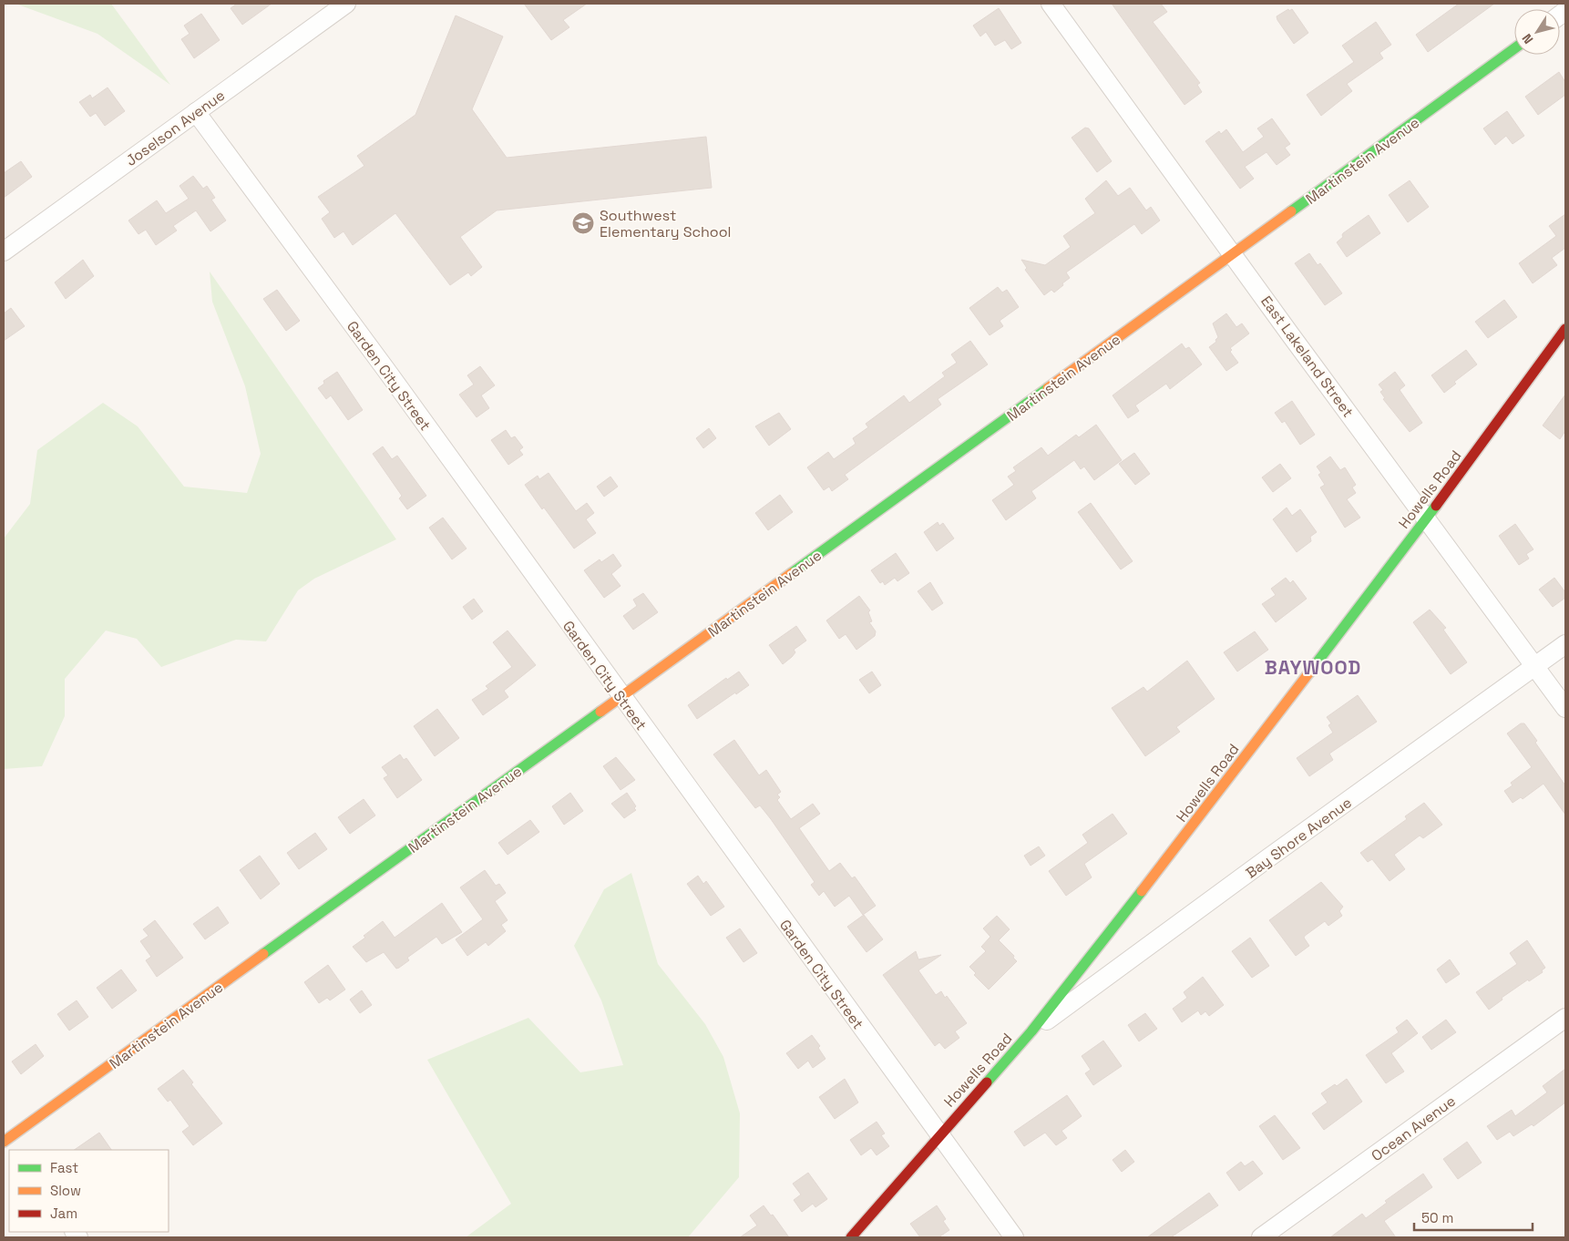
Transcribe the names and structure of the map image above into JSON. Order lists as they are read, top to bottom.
{
  "streets": {
    "street": [
      "Joselson Avenue",
      "Martinstein Avenue",
      "East Lakeland Street",
      "Garden City Street",
      "Howells Road",
      "Bay Shore Avenue",
      "Ocean Avenue"
    ]
  },
  "crossings": [
    ["Joselson Avenue", "Garden City Street"],
    ["Martinstein Avenue", "East Lakeland Street"],
    ["Martinstein Avenue", "Garden City Street"],
    ["East Lakeland Street", "Howells Road"],
    ["East Lakeland Street", "Bay Shore Avenue"],
    ["Garden City Street", "Howells Road"],
    ["Howells Road", "Bay Shore Avenue"]
  ],
  "districts": ["BAYWOOD"],
  "places": {
    "school or university": ["Southwest Elementary School"]
  },
  "legend": ["Fast", "Slow", "Jam"],
  "scale_bar": "50 m",
  "north": "bottom left"
}
